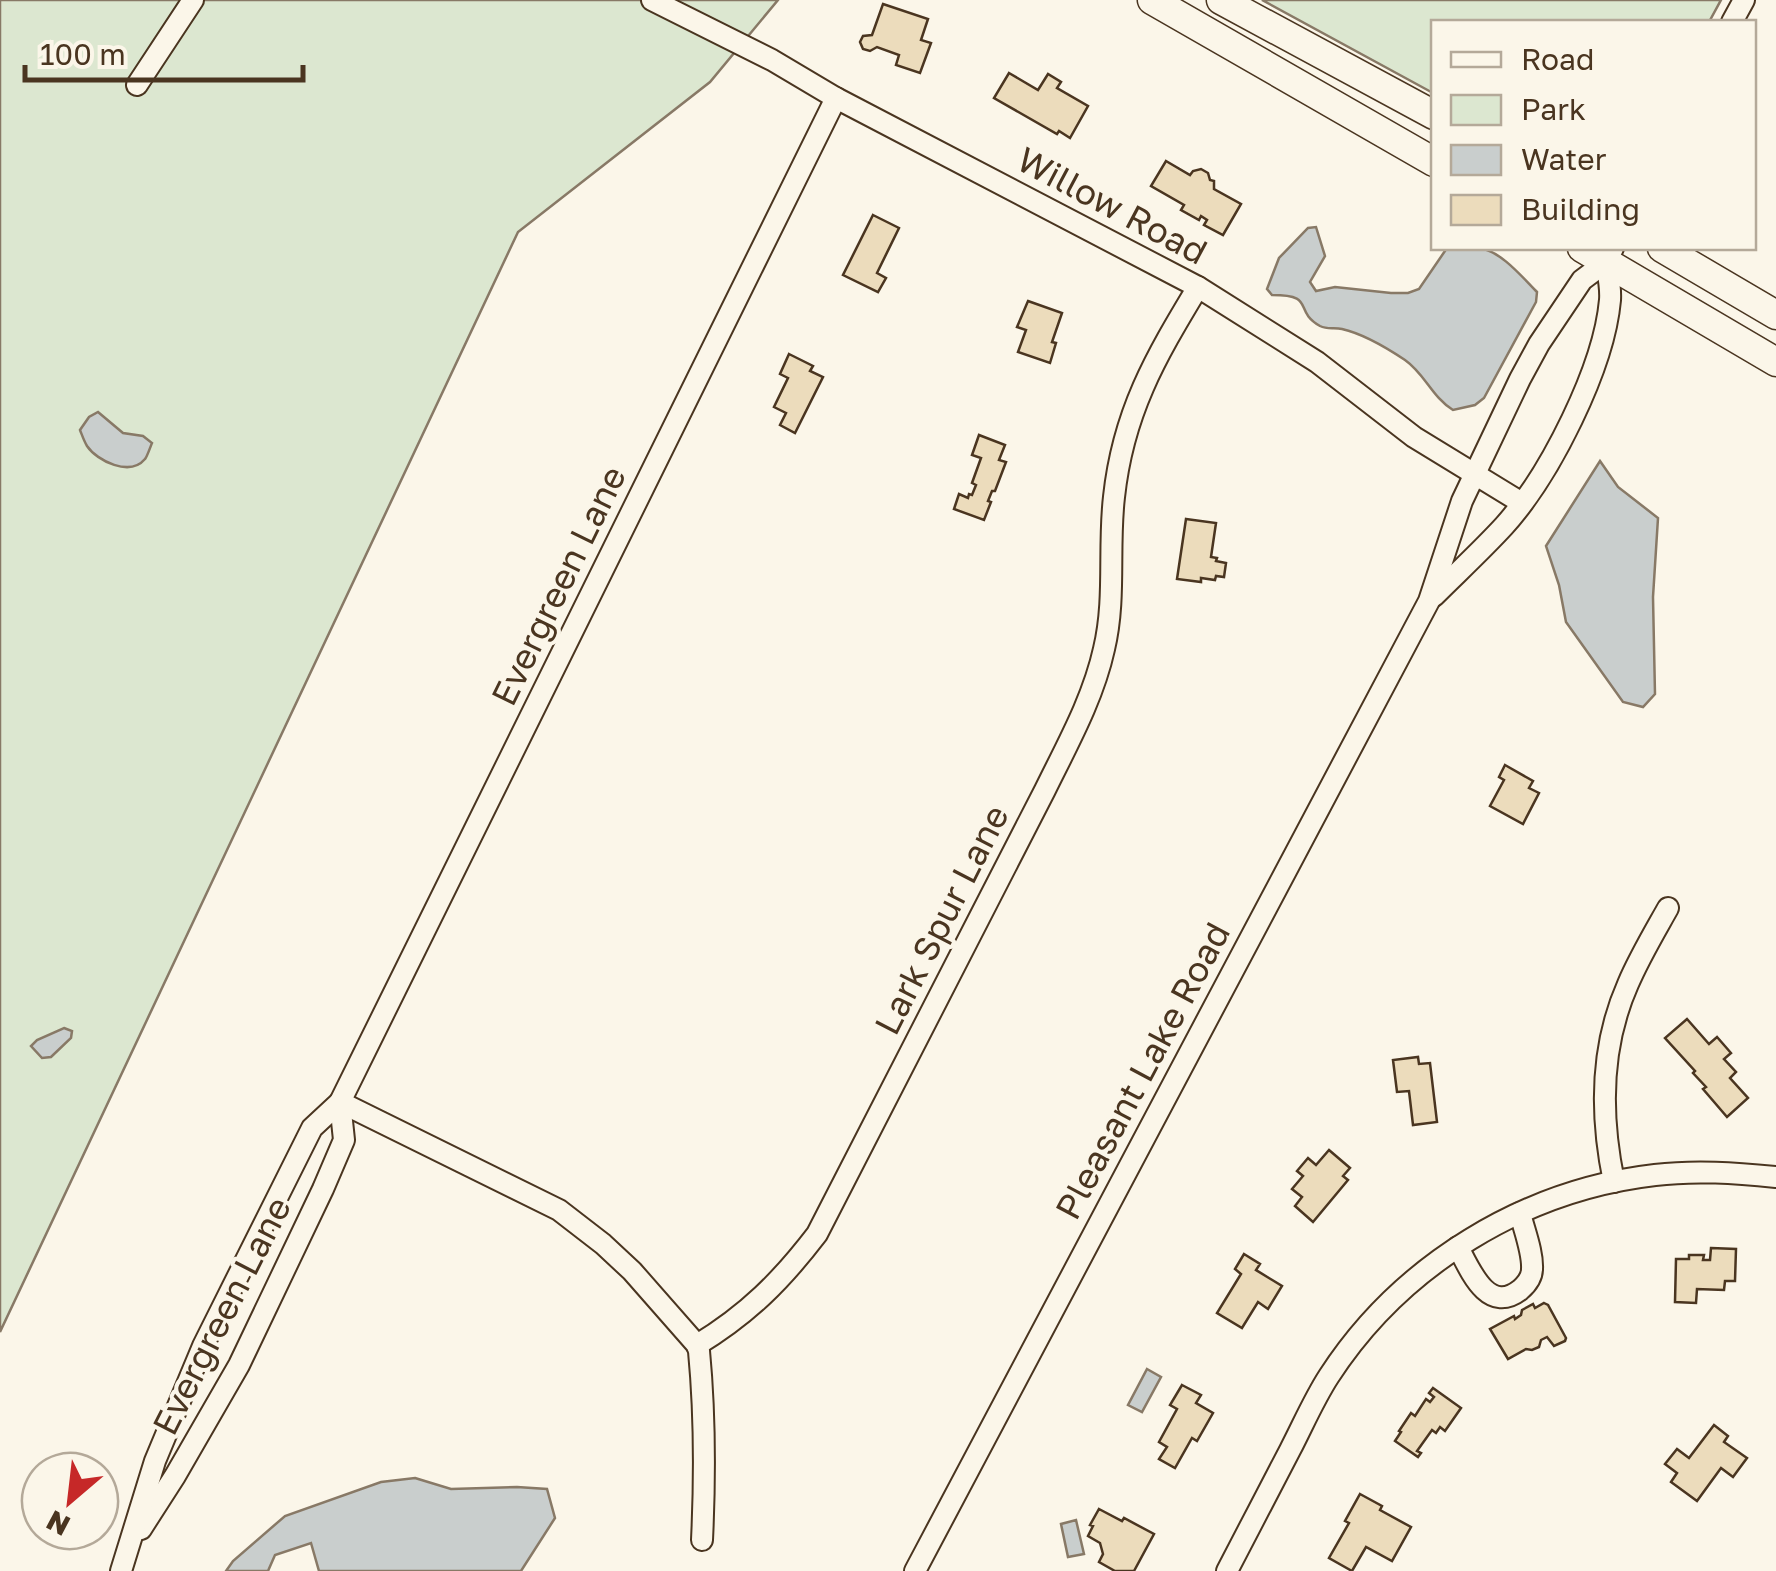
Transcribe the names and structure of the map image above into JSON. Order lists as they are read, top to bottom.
{
  "streets": {
    "street": [
      "Willow Road",
      "Evergreen Lane",
      "Lark Spur Lane",
      "Pleasant Lake Road"
    ]
  },
  "crossings": [
    ["Willow Road", "Evergreen Lane"],
    ["Willow Road", "Lark Spur Lane"],
    ["Willow Road", "Pleasant Lake Road"]
  ],
  "legend": [
    "Road",
    "Park",
    "Water",
    "Building"
  ],
  "scale_bar": "100 m",
  "north": "bottom left"
}
